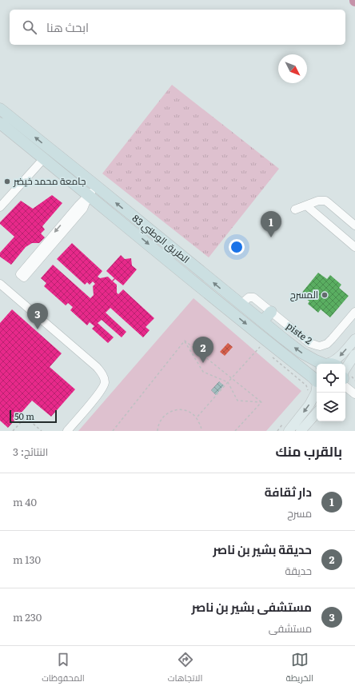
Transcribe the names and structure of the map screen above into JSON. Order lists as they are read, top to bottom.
{
  "streets": {
    "highway": ["الطريق الوطني 83"],
    "street": ["piste 2"]
  },
  "crossings": [
    ["الطريق الوطني 83", "piste 2"]
  ],
  "places": ["جامعة محمد خيضر", "المسرح"],
  "scale_bar": "50 m",
  "north": "bottom right",
  "page": {
    "search": "ابحث هنا",
    "pins": ["1", "3", "2"],
    "scale": "50 m",
    "heading": ["بالقرب منك", "النتائج: 3"],
    "list": [
      {
        "mark": "1",
        "name": "دار ثقافة",
        "note": "مسرح",
        "value": "40 m"
      },
      {
        "mark": "2",
        "name": "حديقة بشير بن ناصر",
        "note": "حديقة",
        "value": "130 m"
      },
      {
        "mark": "3",
        "name": "مستشفى بشير بن ناصر",
        "note": "مستشفى",
        "value": "230 m"
      }
    ],
    "nav": ["الخريطة", "الاتجاهات", "المحفوظات"]
  }
}
